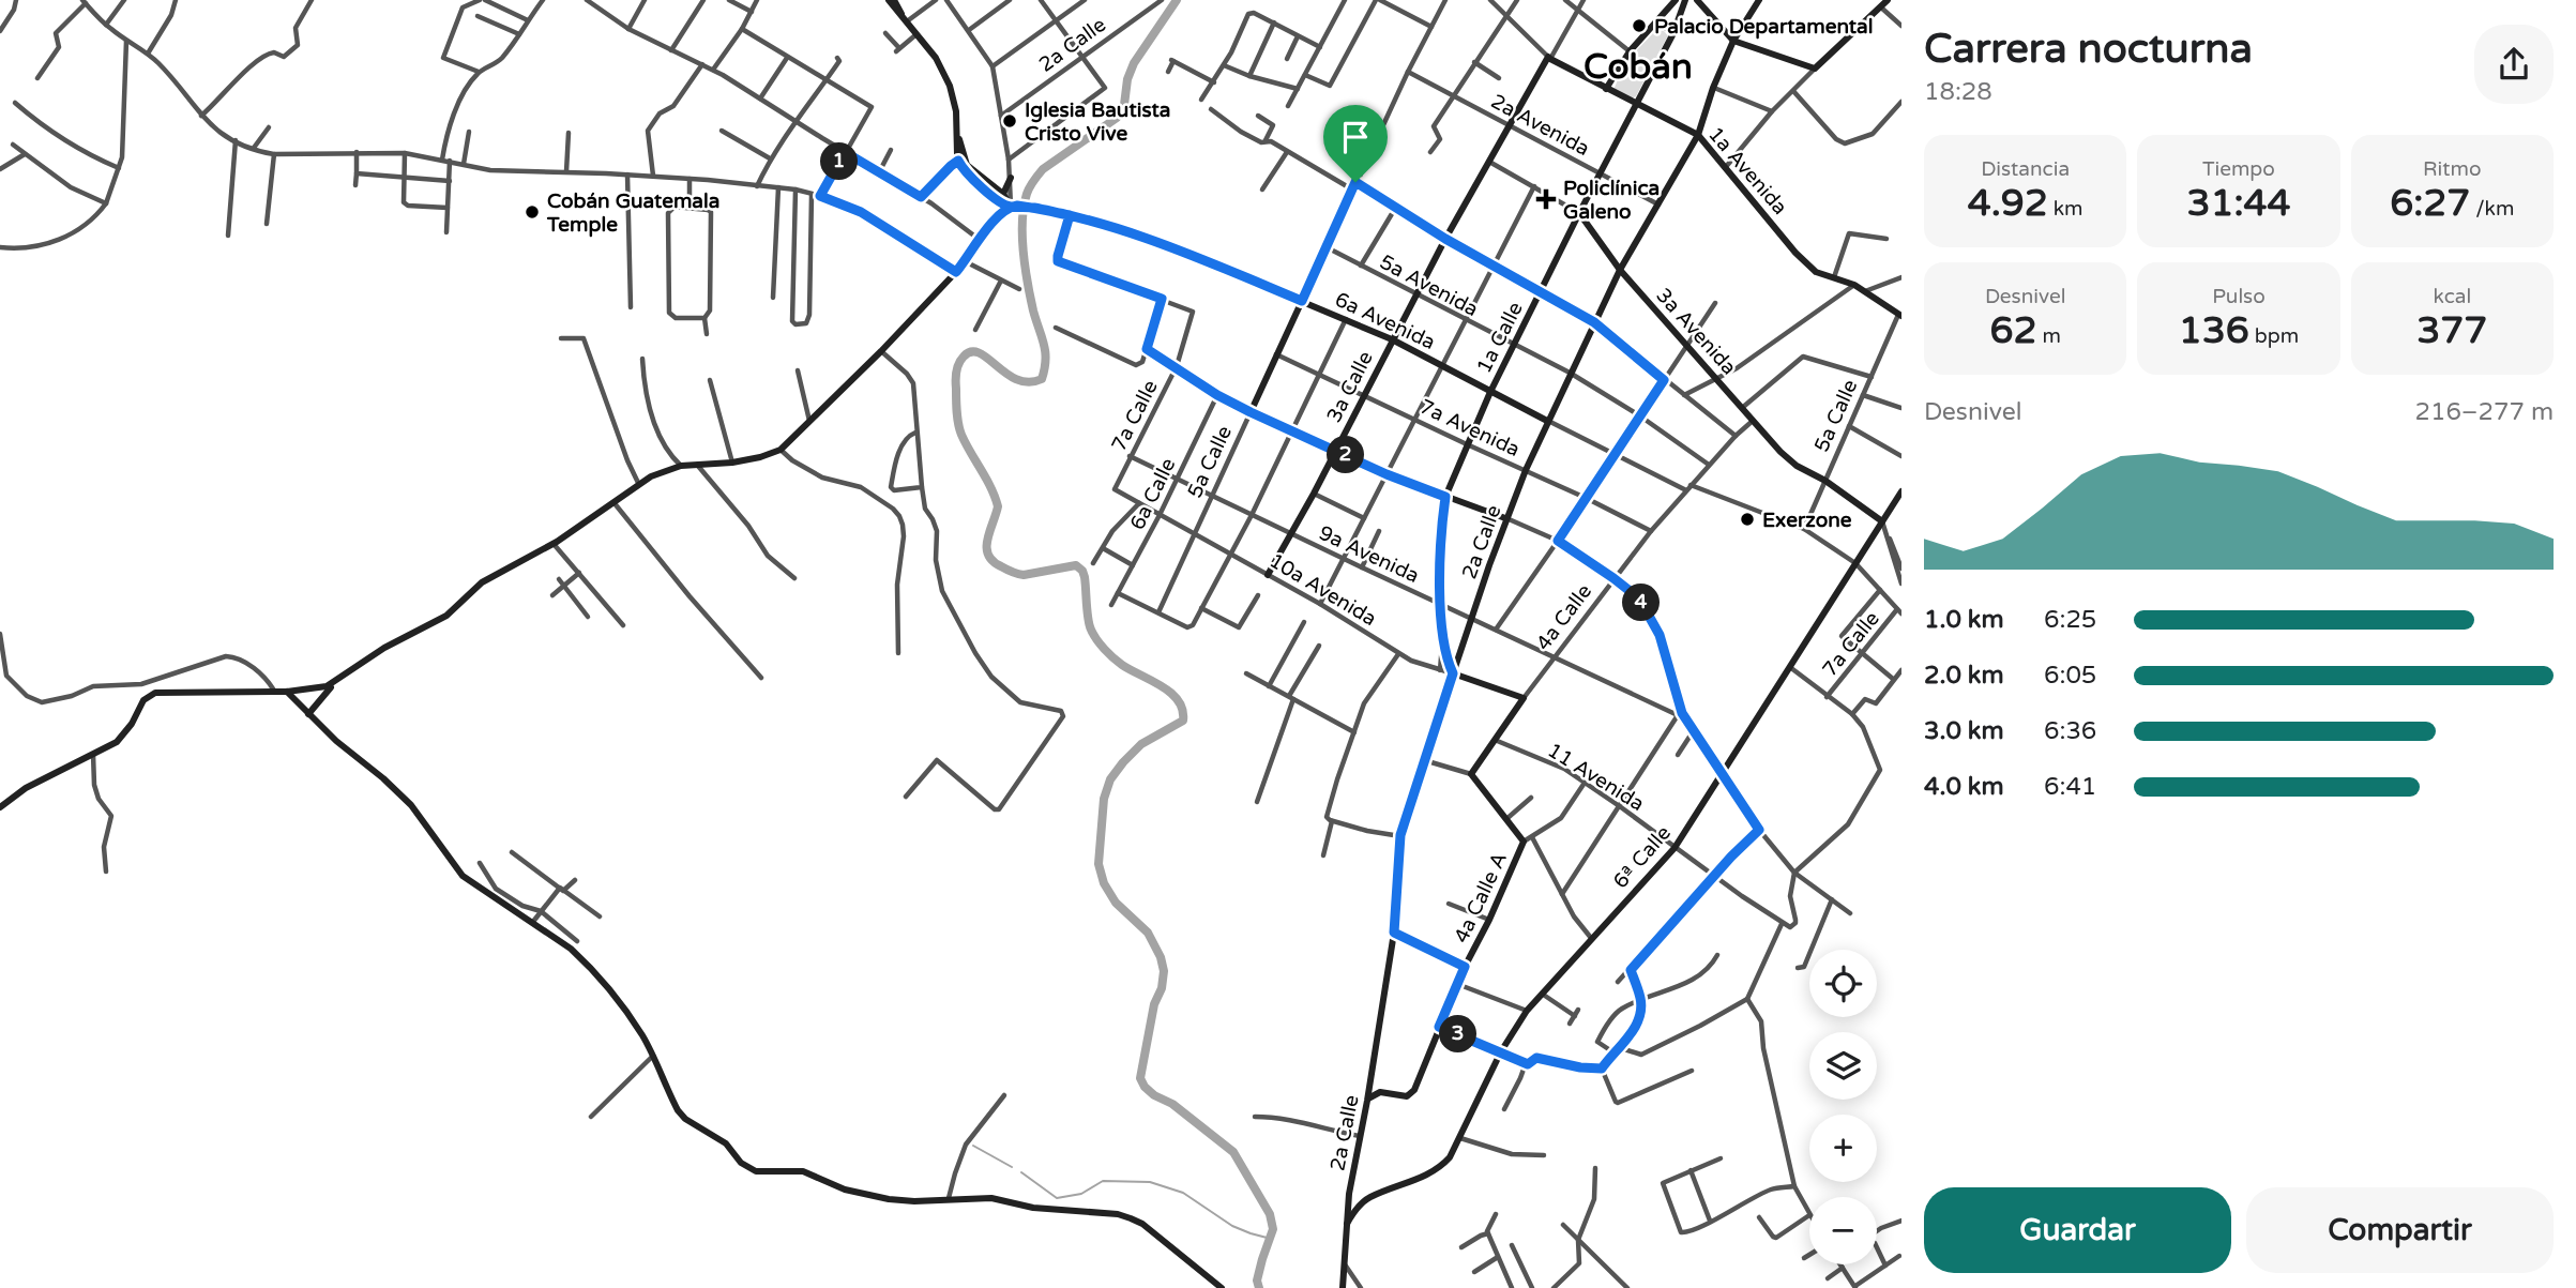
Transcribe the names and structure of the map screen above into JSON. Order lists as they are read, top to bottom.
{
  "streets": {
    "main road": [
      "2a Calle",
      "1a Avenida",
      "6a Avenida",
      "3a Avenida",
      "1a Calle",
      "3a Calle",
      "5a Calle",
      "10a Avenida",
      "4a Calle",
      "6ª Calle",
      "4a Calle A"
    ],
    "street": [
      "2a Avenida",
      "5a Avenida",
      "7a Calle",
      "7a Avenida",
      "6a Calle",
      "9a Avenida",
      "11 Avenida"
    ]
  },
  "crossings": [
    ["2a Calle", "2a Avenida"],
    ["2a Calle", "1a Avenida"],
    ["2a Calle", "5a Avenida"],
    ["2a Calle", "6a Avenida"],
    ["2a Calle", "3a Avenida"],
    ["2a Calle", "7a Avenida"],
    ["2a Calle", "9a Avenida"],
    ["2a Calle", "10a Avenida"],
    ["2a Calle", "4a Calle A"],
    ["2a Avenida", "1a Calle"],
    ["2a Avenida", "3a Calle"],
    ["2a Avenida", "5a Calle"],
    ["1a Avenida", "1a Calle"],
    ["1a Avenida", "3a Calle"],
    ["1a Avenida", "5a Calle"],
    ["5a Avenida", "1a Calle"],
    ["5a Avenida", "3a Calle"],
    ["5a Avenida", "5a Calle"],
    ["5a Avenida", "4a Calle"],
    ["6a Avenida", "1a Calle"],
    ["6a Avenida", "3a Calle"],
    ["6a Avenida", "5a Calle"],
    ["6a Avenida", "4a Calle"],
    ["3a Avenida", "1a Calle"],
    ["3a Avenida", "3a Calle"],
    ["3a Avenida", "5a Calle"],
    ["3a Avenida", "4a Calle"],
    ["3a Avenida", "6ª Calle"],
    ["1a Calle", "7a Avenida"],
    ["1a Calle", "9a Avenida"],
    ["1a Calle", "10a Avenida"],
    ["3a Calle", "7a Avenida"],
    ["3a Calle", "9a Avenida"],
    ["3a Calle", "10a Avenida"],
    ["7a Calle", "9a Avenida"],
    ["7a Calle", "10a Avenida"],
    ["5a Calle", "7a Avenida"],
    ["5a Calle", "9a Avenida"],
    ["5a Calle", "10a Avenida"],
    ["7a Avenida", "4a Calle"],
    ["6a Calle", "9a Avenida"],
    ["6a Calle", "10a Avenida"],
    ["9a Avenida", "4a Calle"],
    ["10a Avenida", "4a Calle"],
    ["4a Calle", "11 Avenida"],
    ["11 Avenida", "6ª Calle"],
    ["11 Avenida", "4a Calle A"]
  ],
  "districts": ["Cobán"],
  "places": {
    "other": [
      "Palacio Departamental",
      "Iglesia Bautista Cristo Vive",
      "Cobán Guatemala Temple",
      "Exerzone"
    ],
    "health": ["Policlínica Galeno"]
  },
  "page": {
    "heading": ["Carrera nocturna", "18:28"],
    "stats": [
      ["Distancia", "4.92 km"],
      ["Tiempo", "31:44"],
      ["Ritmo", "6:27 /km"],
      ["Desnivel", "62 m"],
      ["Pulso", "136 bpm"],
      ["kcal", "377"]
    ],
    "pins": [
      "1",
      "2",
      "4",
      "3"
    ],
    "chart": ["Desnivel", "216–277 m"],
    "list": [
      {
        "name": "1.0 km",
        "note": "6:25"
      },
      {
        "name": "2.0 km",
        "note": "6:05"
      },
      {
        "name": "3.0 km",
        "note": "6:36"
      },
      {
        "name": "4.0 km",
        "note": "6:41"
      }
    ],
    "map_buttons": ["+", "−"],
    "buttons": ["Guardar", "Compartir"]
  }
}
